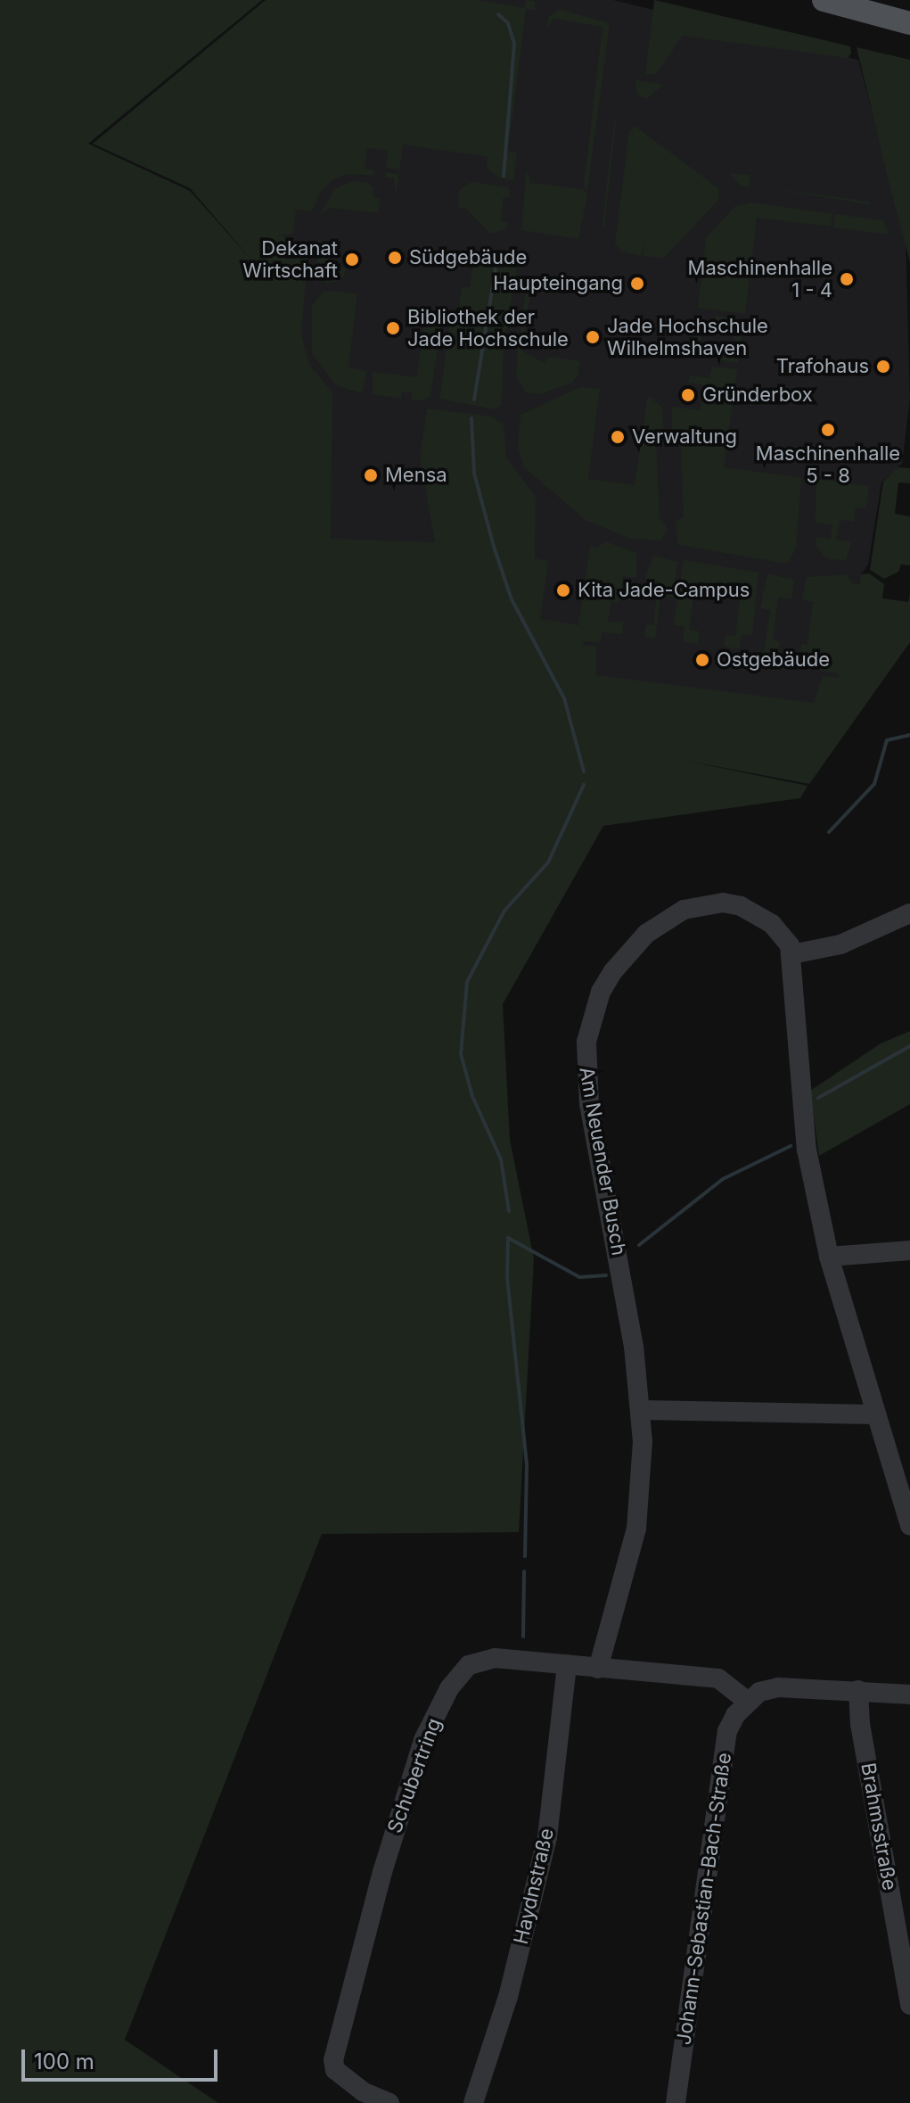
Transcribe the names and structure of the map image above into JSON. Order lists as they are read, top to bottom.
{
  "streets": {
    "street": [
      "Am Neuender Busch",
      "Schubertring",
      "Brahmsstraße",
      "Haydnstraße",
      "Johann-Sebastian-Bach-Straße"
    ]
  },
  "crossings": [
    ["Am Neuender Busch", "Schubertring"],
    ["Schubertring", "Haydnstraße"],
    ["Schubertring", "Johann-Sebastian-Bach-Straße"]
  ],
  "places": [
    "Südgebäude",
    "Dekanat Wirtschaft",
    "Maschinenhalle 1 - 4",
    "Haupteingang",
    "Bibliothek der Jade Hochschule",
    "Jade Hochschule Wilhelmshaven",
    "Trafohaus",
    "Gründerbox",
    "Maschinenhalle 5 - 8",
    "Verwaltung",
    "Mensa",
    "Kita Jade-Campus",
    "Ostgebäude"
  ],
  "scale_bar": "100 m"
}
